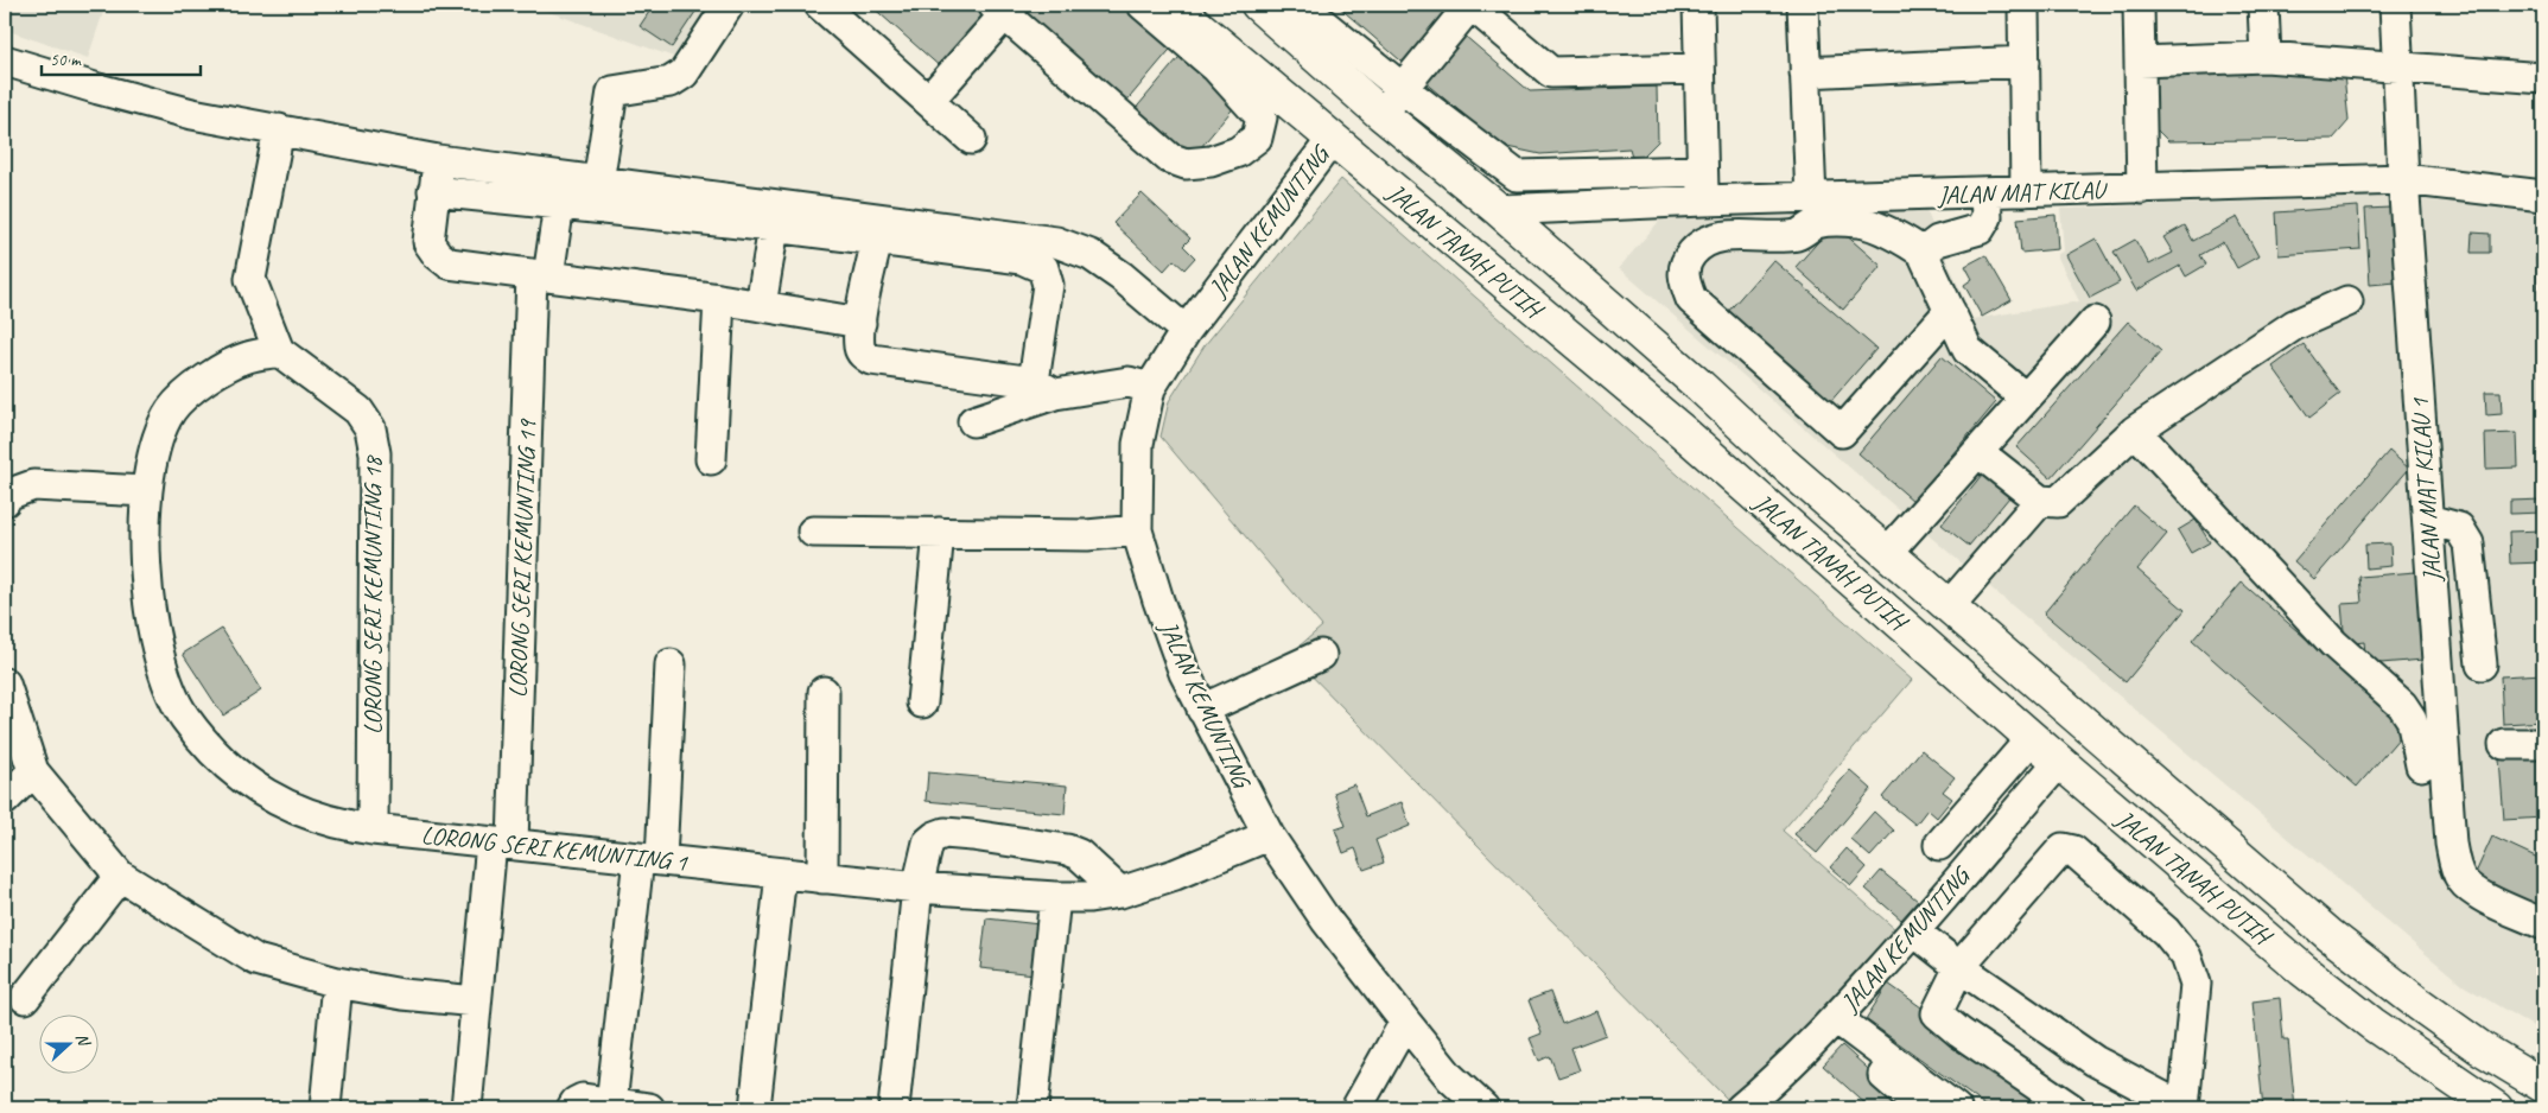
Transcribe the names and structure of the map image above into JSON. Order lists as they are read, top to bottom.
{
  "streets": {
    "highway": ["JALAN TANAH PUTIH"],
    "street": [
      "JALAN MAT KILAU",
      "JALAN KEMUNTING",
      "JALAN MAT KILAU 1",
      "LORONG SERI KEMUNTING 19",
      "LORONG SERI KEMUNTING 18",
      "LORONG SERI KEMUNTING 1"
    ]
  },
  "crossings": [
    ["JALAN MAT KILAU", "JALAN TANAH PUTIH"],
    ["JALAN MAT KILAU", "JALAN MAT KILAU 1"],
    ["JALAN KEMUNTING", "JALAN TANAH PUTIH"],
    ["JALAN KEMUNTING", "LORONG SERI KEMUNTING 1"],
    ["LORONG SERI KEMUNTING 19", "LORONG SERI KEMUNTING 1"],
    ["LORONG SERI KEMUNTING 18", "LORONG SERI KEMUNTING 1"]
  ],
  "scale_bar": "50 m",
  "north": "right"
}
